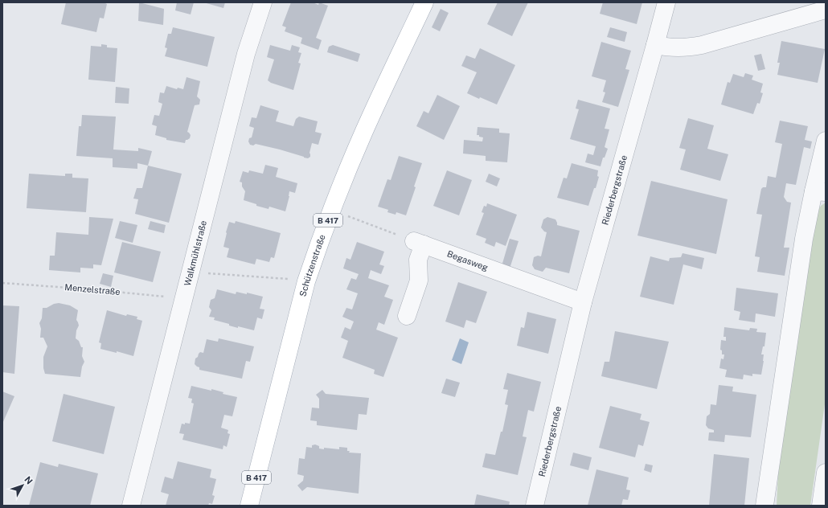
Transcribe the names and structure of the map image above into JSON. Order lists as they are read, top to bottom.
{
  "streets": {
    "main road": ["B 417", "Schützenstraße"],
    "street": ["Riederbergstraße", "Walkmühlstraße", "Begasweg"],
    "path": ["Menzelstraße"]
  },
  "crossings": [
    ["Riederbergstraße", "Begasweg"],
    ["Walkmühlstraße", "Menzelstraße"]
  ],
  "north": "top right"
}
